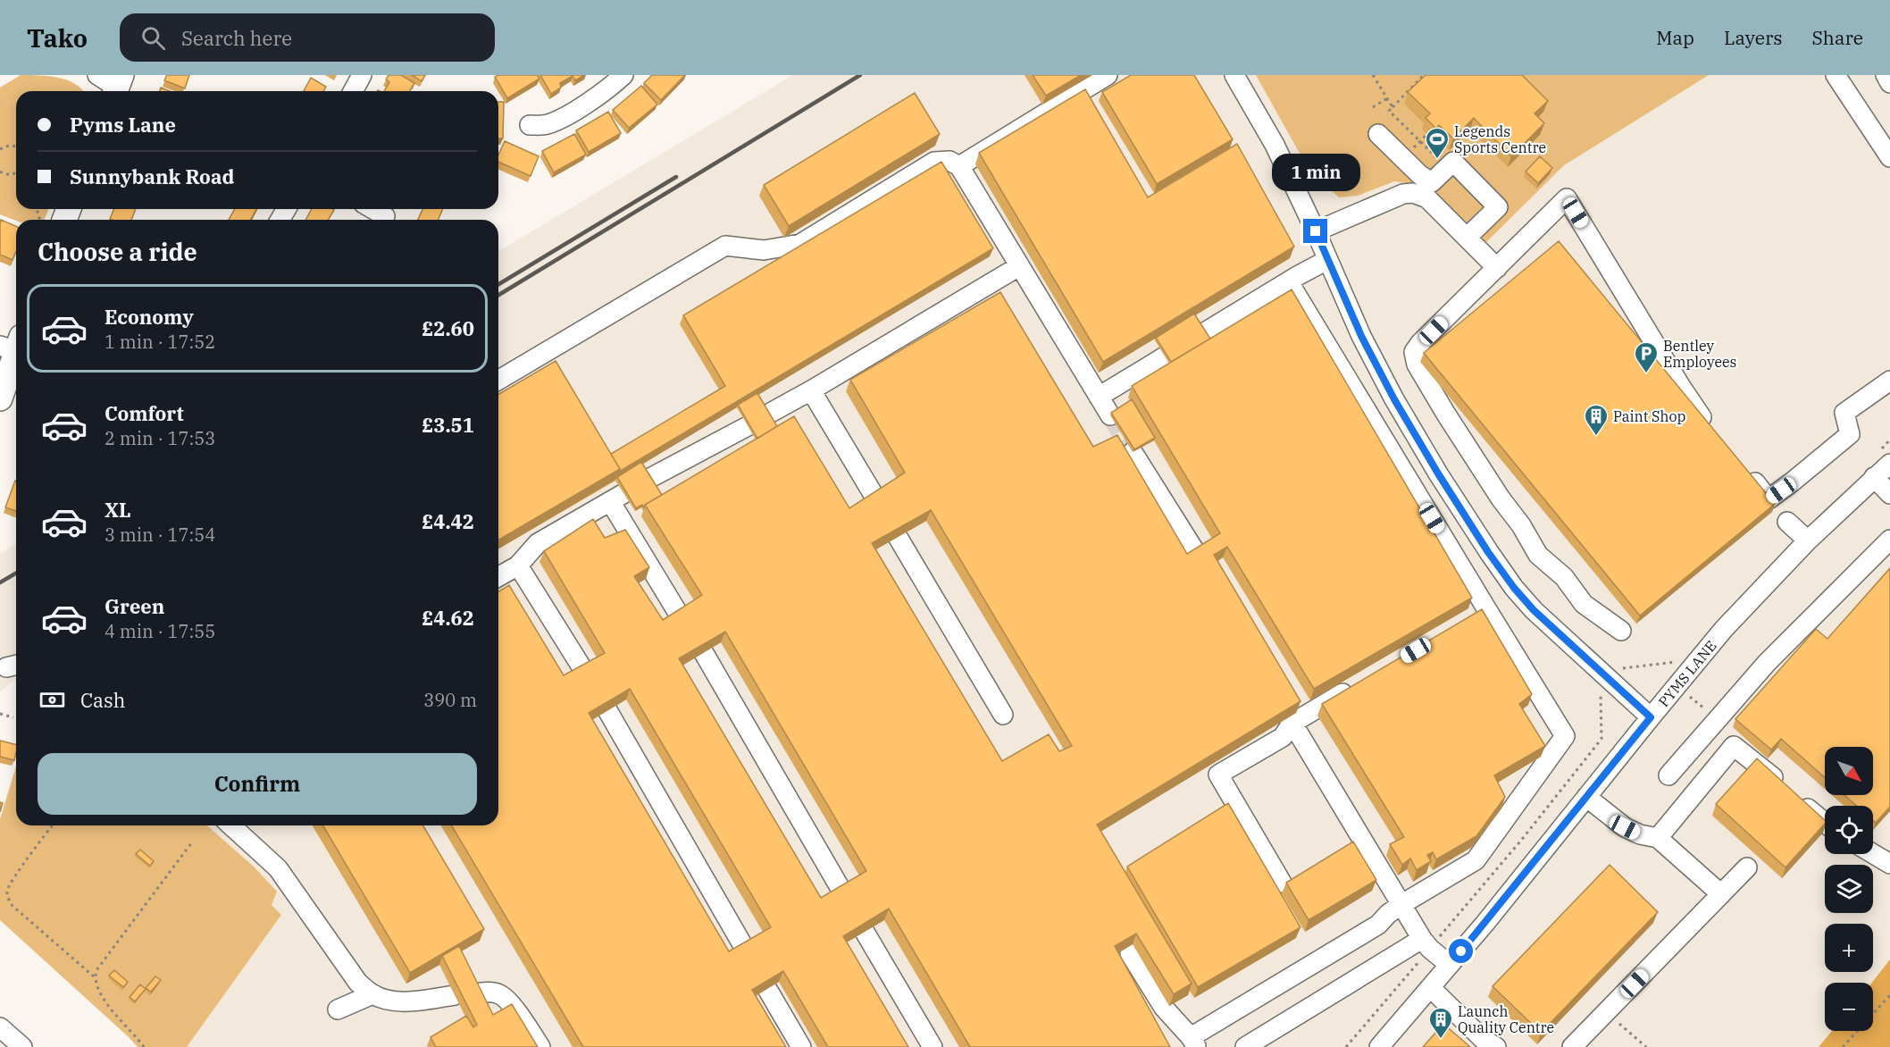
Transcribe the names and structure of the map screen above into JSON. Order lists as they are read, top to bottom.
{
  "streets": {
    "street": ["PYMS LANE"]
  },
  "places": {
    "sports": ["Legends Sports Centre"],
    "parking": ["Bentley Employees"],
    "building": ["Paint Shop", "Launch Quality Centre"]
  },
  "north": "bottom right",
  "page": {
    "header": "Tako",
    "search": "Search here",
    "nav": ["Map", "Layers", "Share"],
    "banner": ["Pyms Lane", "Sunnybank Road"],
    "bubble": "1 min",
    "heading": "Choose a ride",
    "list": [
      {
        "name": "Economy",
        "note": "1 min · 17:52",
        "value": "£2.60"
      },
      {
        "name": "Comfort",
        "note": "2 min · 17:53",
        "value": "£3.51"
      },
      {
        "name": "XL",
        "note": "3 min · 17:54",
        "value": "£4.42"
      },
      {
        "name": "Green",
        "note": "4 min · 17:55",
        "value": "£4.62"
      }
    ],
    "pay": ["Cash", "390 m"],
    "buttons": "Confirm",
    "map_buttons": ["+", "−"]
  }
}
